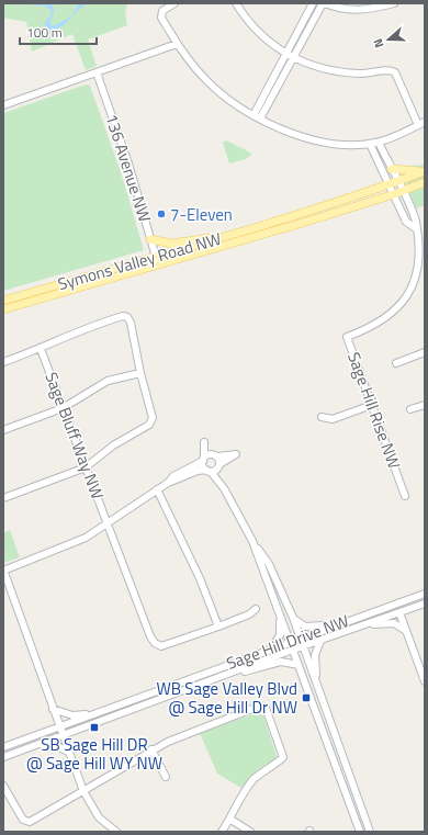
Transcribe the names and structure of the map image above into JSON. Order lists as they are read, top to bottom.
{
  "streets": {
    "main road": ["Symons Valley Road NW"],
    "street": [
      "136 Avenue NW",
      "Sage Hill Rise NW",
      "Sage Bluff Way NW",
      "Sage Hill Drive NW"
    ]
  },
  "crossings": [
    ["136 Avenue NW", "Symons Valley Road NW"],
    ["Symons Valley Road NW", "Sage Hill Rise NW"]
  ],
  "places": {
    "other": ["7-Eleven"],
    "transit": ["WB Sage Valley Blvd @ Sage Hill Dr NW", "SB Sage Hill DR @ Sage Hill WY NW"]
  },
  "scale_bar": "100 m",
  "north": "left"
}
